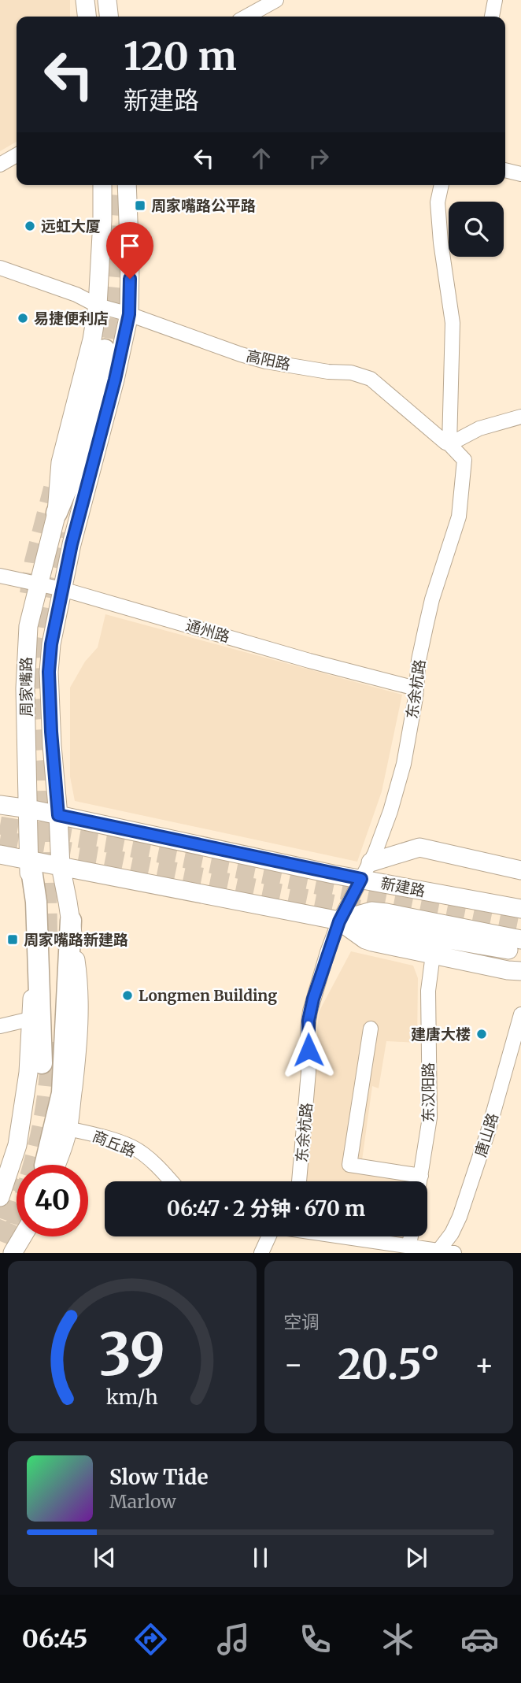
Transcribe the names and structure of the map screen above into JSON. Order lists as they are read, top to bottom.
{
  "streets": {
    "main road": ["周家嘴路", "新建路"],
    "street": [
      "高阳路",
      "通州路",
      "东余杭路",
      "东汉阳路",
      "唐山路",
      "商丘路"
    ]
  },
  "crossings": [
    ["高阳路", "周家嘴路"],
    ["高阳路", "东余杭路"],
    ["通州路", "周家嘴路"],
    ["通州路", "东余杭路"],
    ["周家嘴路", "新建路"],
    ["周家嘴路", "商丘路"],
    ["东余杭路", "新建路"],
    ["新建路", "东汉阳路"]
  ],
  "places": {
    "transit": ["周家嘴路公平路", "周家嘴路新建路"],
    "other": [
      "远虹大厦",
      "易捷便利店",
      "Longmen Building",
      "建唐大楼"
    ]
  },
  "page": {
    "turn": ["120 m", "新建路"],
    "limit": "40",
    "trip": "06:47 · 2 分钟 · 670 m",
    "tile": "空调",
    "heat": ["−", "20.5°", "+"],
    "song": ["Slow Tide", "Marlow"],
    "tabs": "06:45",
    "gauge": ["39", "km/h"]
  }
}
